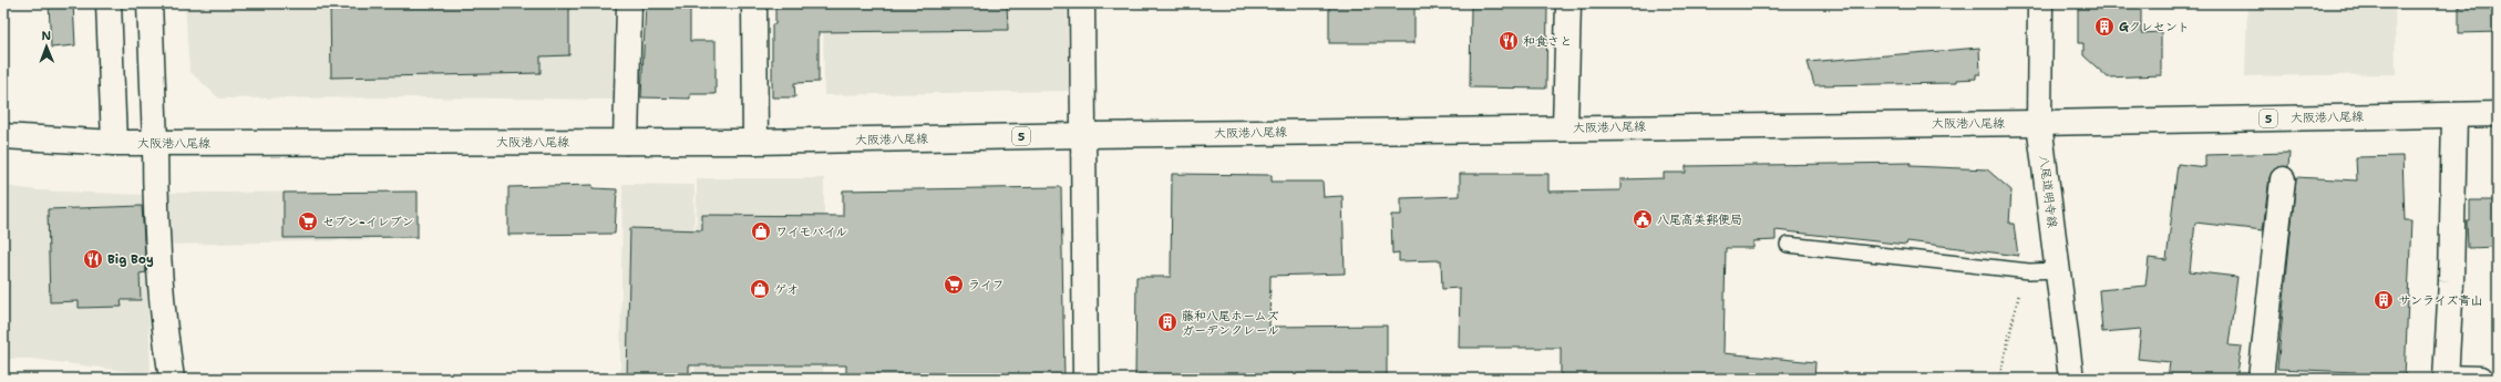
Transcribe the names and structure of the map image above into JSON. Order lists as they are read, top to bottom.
{
  "streets": {
    "main road": ["大阪港八尾線", "5", "八尾道明寺線"]
  },
  "crossings": [
    ["大阪港八尾線", "八尾道明寺線"]
  ],
  "places": {
    "building": ["Gクレセント", "サンライズ青山", "藤和八尾ホームズ ガーデンクレール"],
    "restaurant": ["和食さと", "Big Boy"],
    "public building": ["八尾高美郵便局"],
    "supermarket": ["セブン-イレブン", "ライフ"],
    "shop": ["ワイモバイル", "ゲオ"]
  },
  "north": "top"
}
